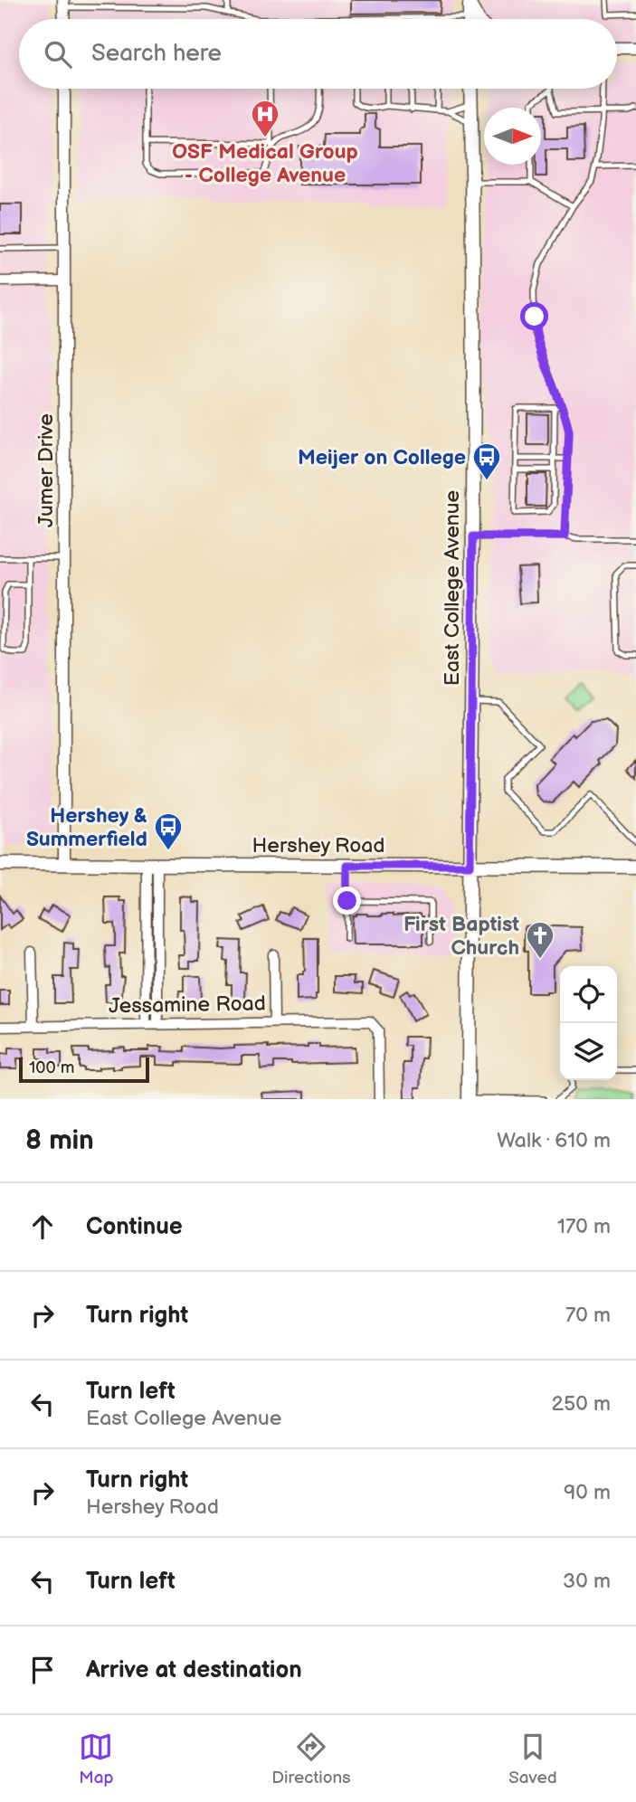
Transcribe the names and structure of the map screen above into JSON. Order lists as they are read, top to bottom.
{
  "streets": {
    "main road": ["East College Avenue", "Hershey Road"],
    "street": ["Jumer Drive", "Jessamine Road"]
  },
  "crossings": [
    ["Jumer Drive", "Hershey Road"],
    ["East College Avenue", "Hershey Road"]
  ],
  "places": {
    "hospital": ["OSF Medical Group - College Avenue"],
    "bus stop": ["Meijer on College", "Hershey & Summerfield"],
    "church": ["First Baptist Church"]
  },
  "scale_bar": "100 m",
  "north": "right",
  "page": {
    "search": "Search here",
    "scale": "100 m",
    "heading": ["8 min", "Walk · 610 m"],
    "list": [
      ["Continue", "170 m"],
      ["Turn right", "70 m"],
      ["Turn left", "East College Avenue", "250 m"],
      ["Turn right", "Hershey Road", "90 m"],
      ["Turn left", "30 m"],
      "Arrive at destination"
    ],
    "nav": ["Map", "Directions", "Saved"]
  }
}
